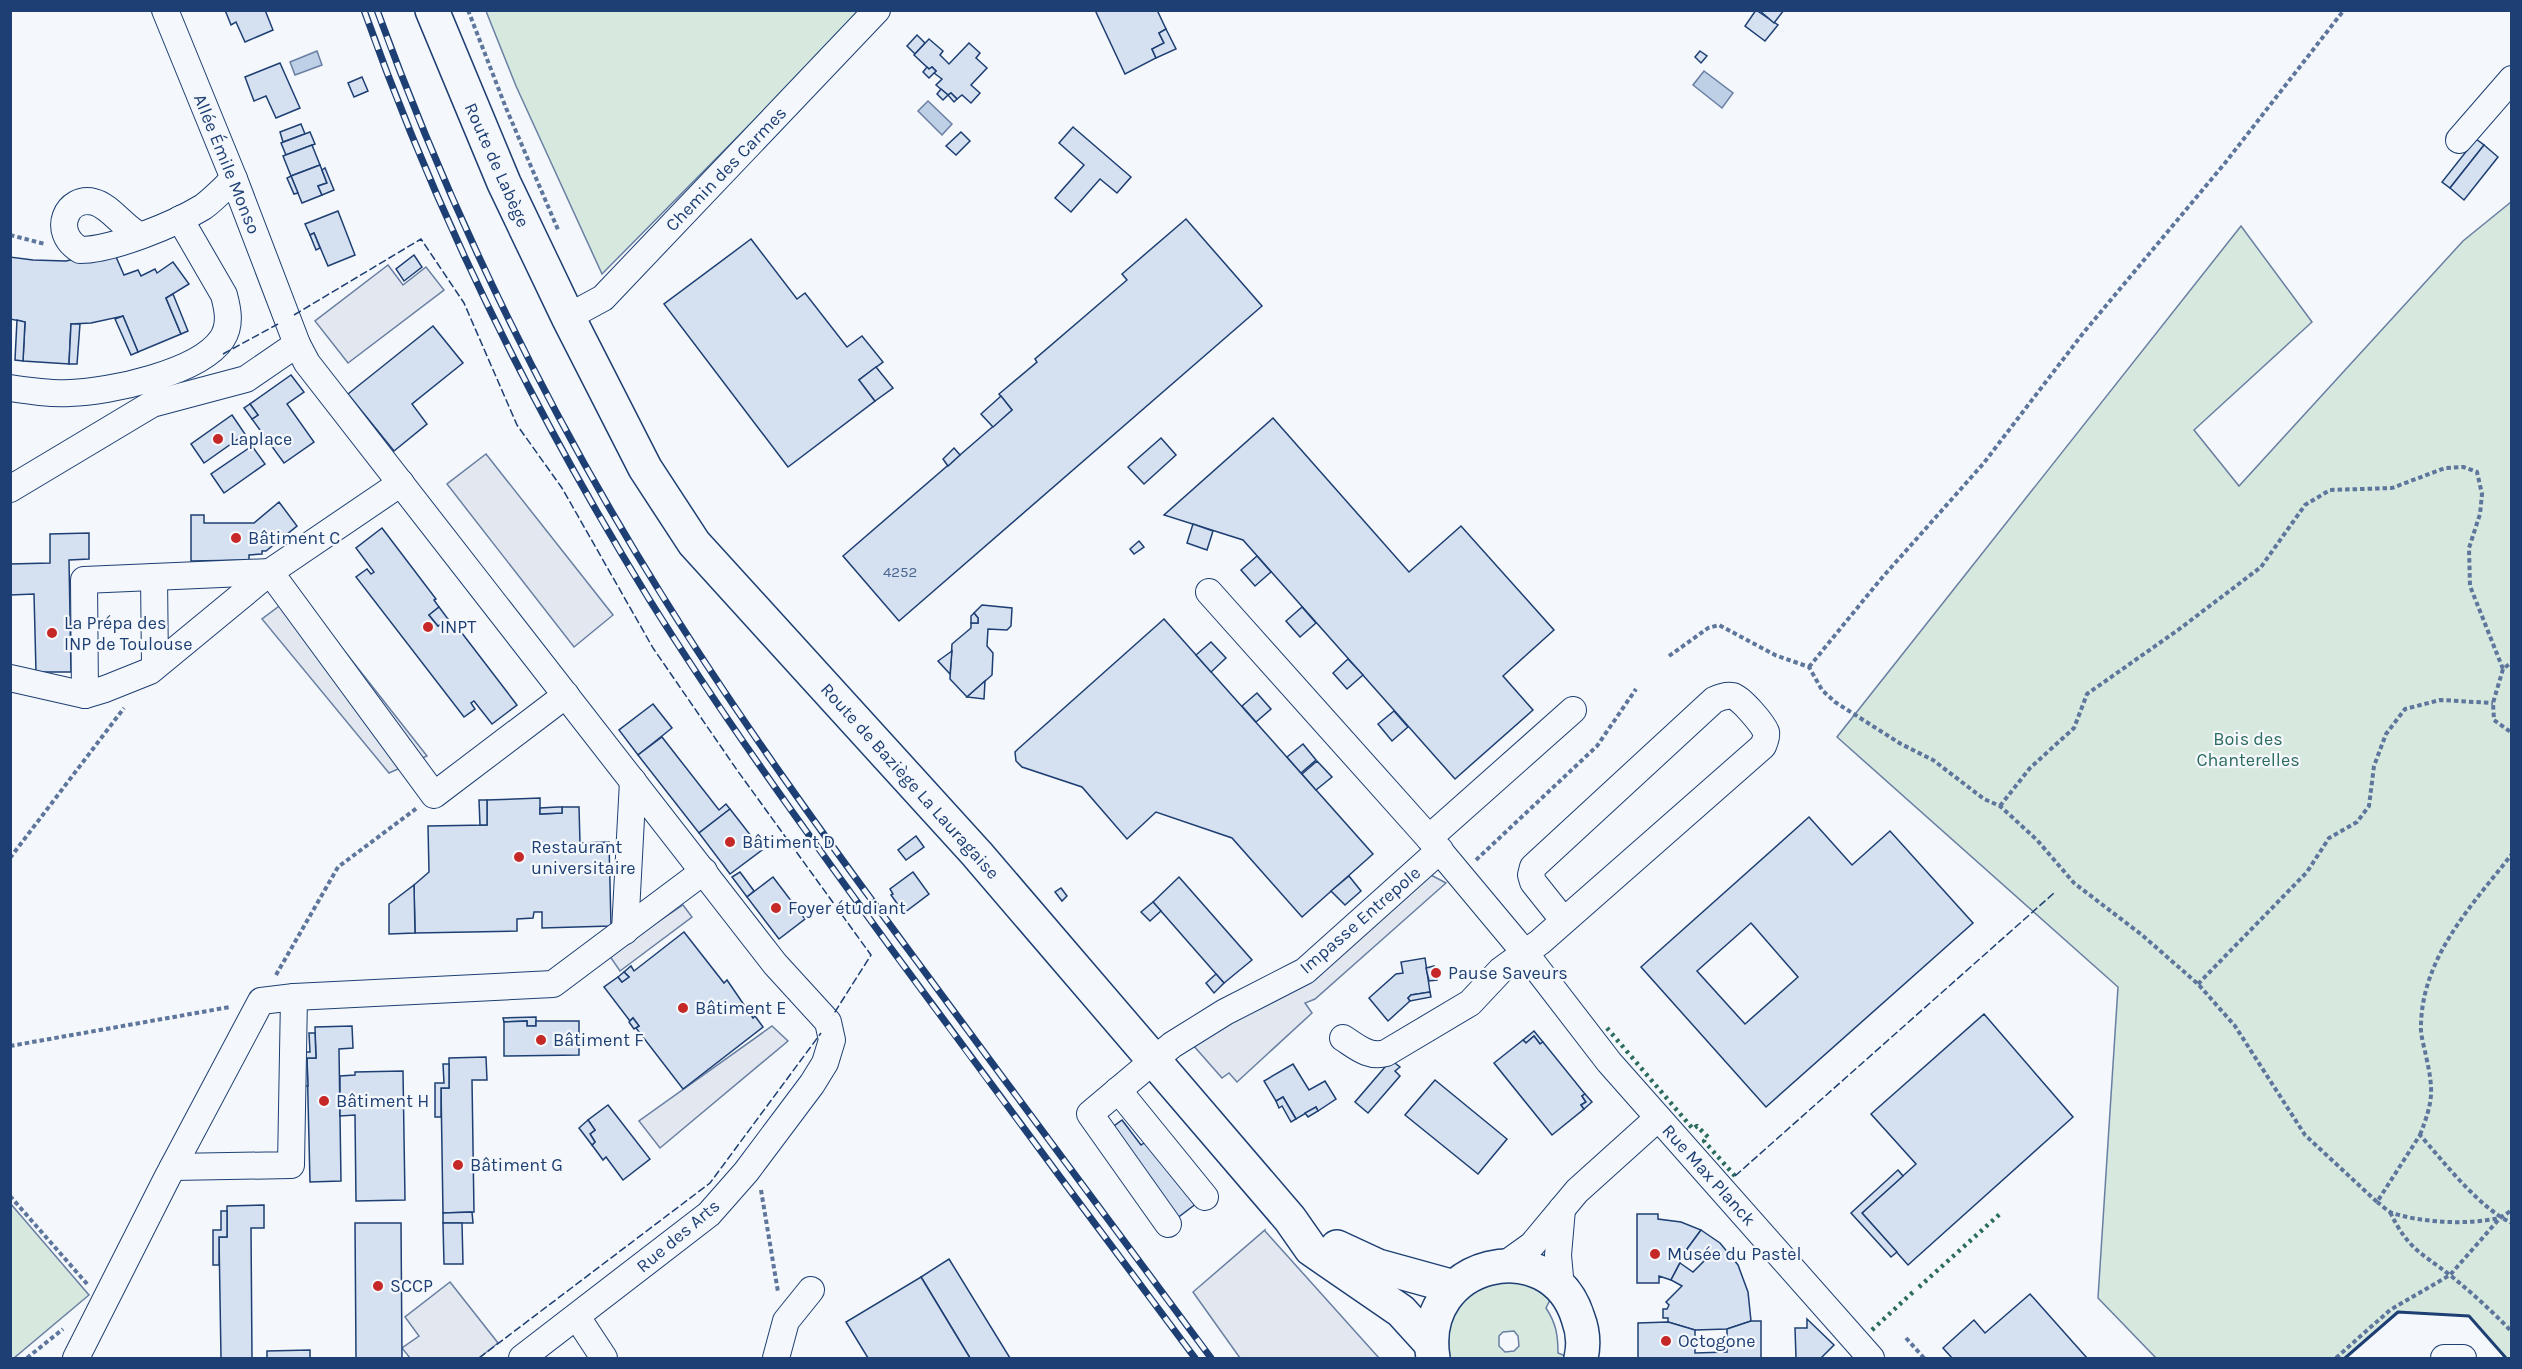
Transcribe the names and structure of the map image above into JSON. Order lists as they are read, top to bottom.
{
  "streets": {
    "main road": ["Route de Labège", "Route de Baziège La Lauragaise"],
    "street": [
      "Allée Émile Monso",
      "Chemin des Carmes",
      "Impasse Entrepole",
      "Rue Max Planck",
      "Rue des Arts"
    ]
  },
  "crossings": [
    ["Allée Émile Monso", "Rue des Arts"],
    ["Route de Labège", "Chemin des Carmes"],
    ["Route de Labège", "Route de Baziège La Lauragaise"],
    ["Chemin des Carmes", "Route de Baziège La Lauragaise"],
    ["Route de Baziège La Lauragaise", "Impasse Entrepole"]
  ],
  "parks": ["Bois des Chanterelles"],
  "places": [
    "Laplace",
    "Bâtiment C",
    "INPT",
    "La Prépa des INP de Toulouse",
    "Bâtiment D",
    "Restaurant universitaire",
    "Foyer étudiant",
    "Pause Saveurs",
    "Bâtiment E",
    "Bâtiment F",
    "Bâtiment H",
    "Bâtiment G",
    "Musée du Pastel",
    "SCCP",
    "Octogone"
  ],
  "house_numbers": ["4252"]
}
